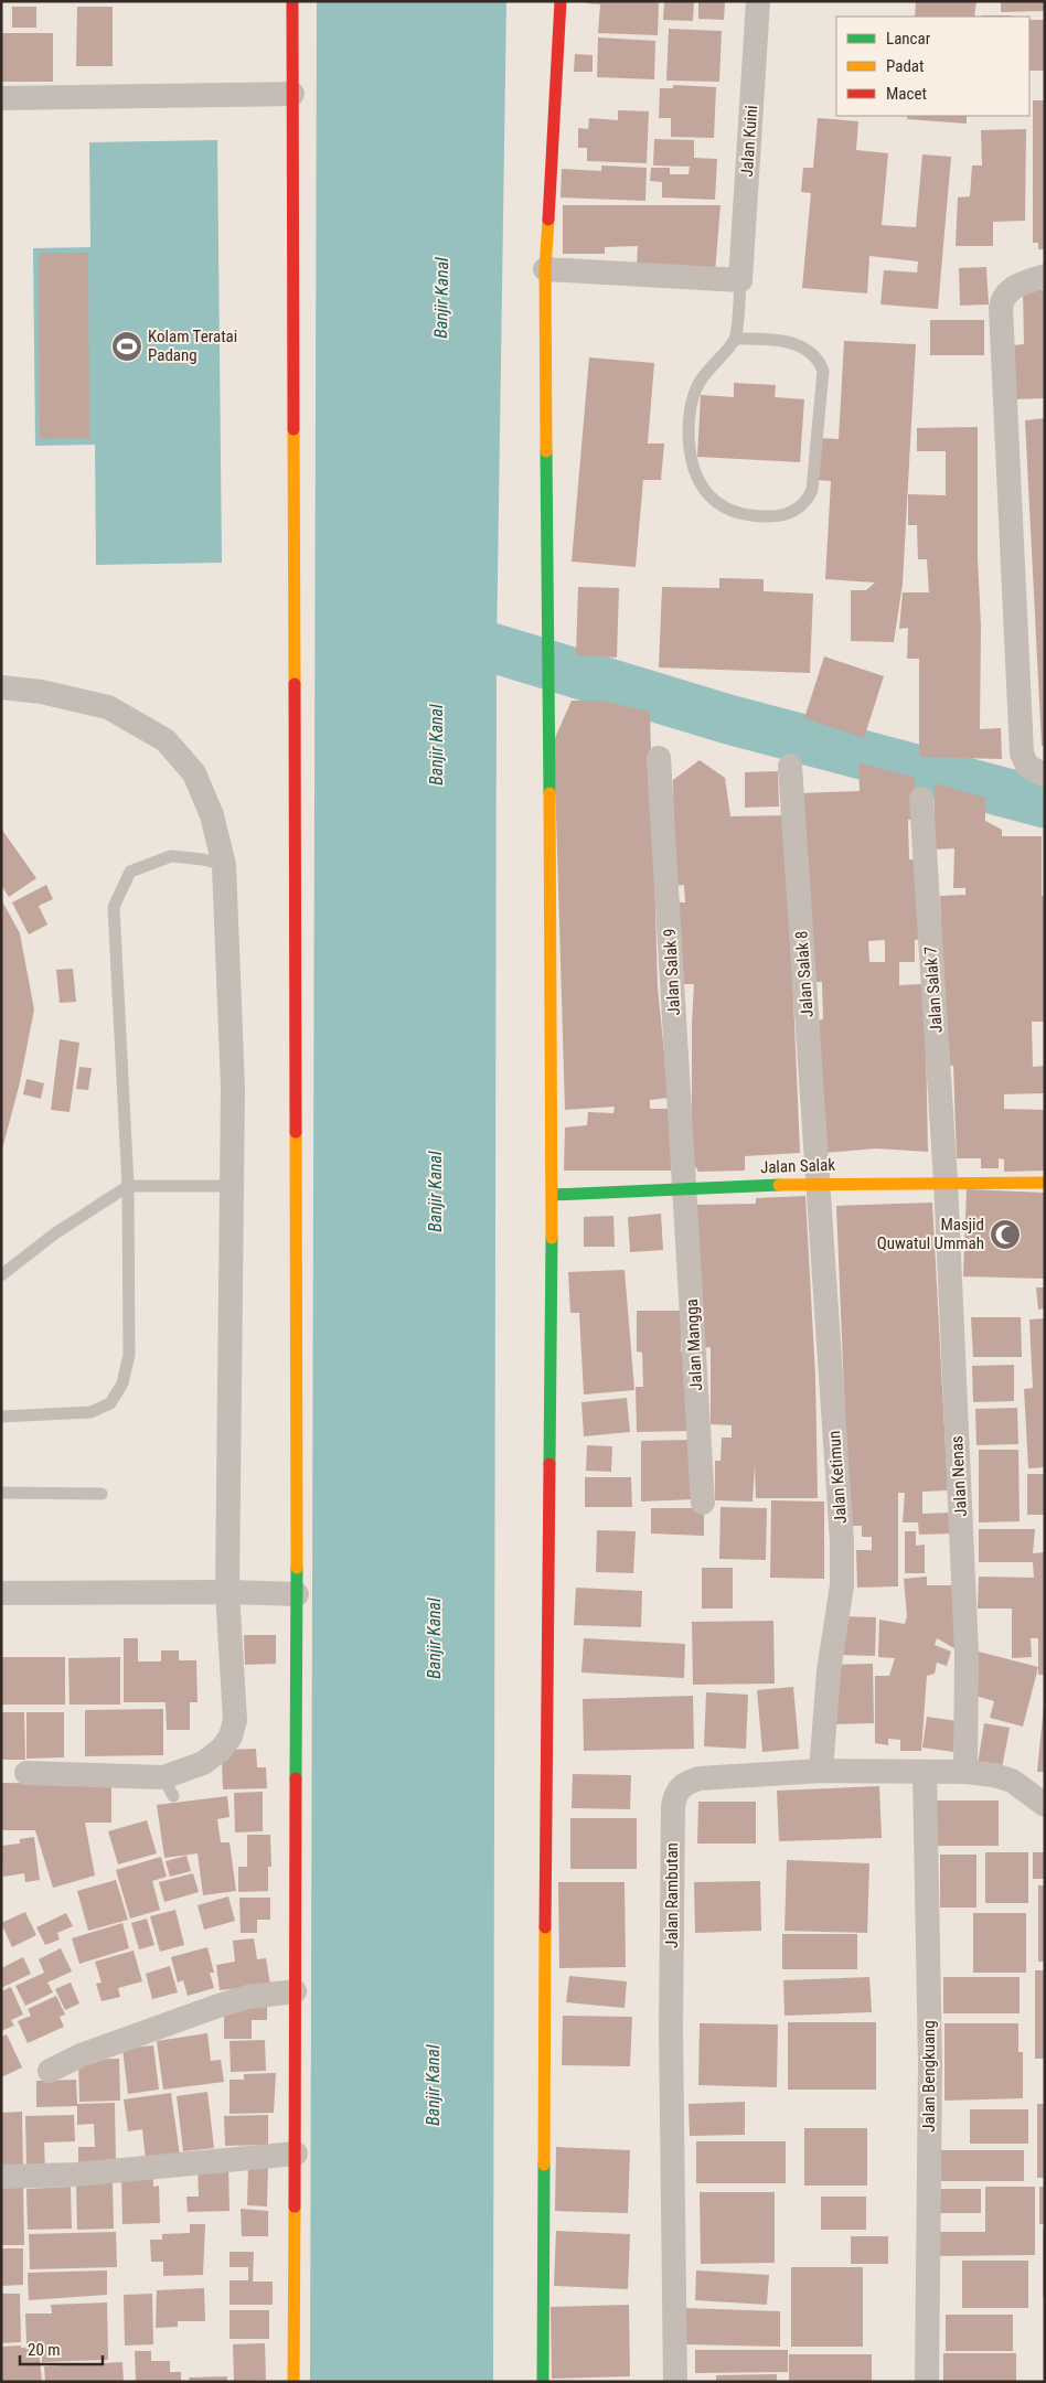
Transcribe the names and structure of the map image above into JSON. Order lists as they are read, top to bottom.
{
  "streets": {
    "street": [
      "Jalan Kuini",
      "Jalan Salak 9",
      "Jalan Salak 8",
      "Jalan Salak 7",
      "Jalan Salak",
      "Jalan Mangga",
      "Jalan Nenas",
      "Jalan Ketimun",
      "Jalan Rambutan",
      "Jalan Bengkuang"
    ]
  },
  "crossings": [
    ["Jalan Salak 9", "Jalan Salak"],
    ["Jalan Salak 9", "Jalan Mangga"],
    ["Jalan Salak 8", "Jalan Salak"],
    ["Jalan Salak 8", "Jalan Ketimun"],
    ["Jalan Salak 7", "Jalan Salak"],
    ["Jalan Salak 7", "Jalan Nenas"],
    ["Jalan Salak", "Jalan Mangga"],
    ["Jalan Salak", "Jalan Nenas"],
    ["Jalan Salak", "Jalan Ketimun"],
    ["Jalan Nenas", "Jalan Rambutan"],
    ["Jalan Ketimun", "Jalan Rambutan"],
    ["Jalan Rambutan", "Jalan Bengkuang"]
  ],
  "water": ["Banjir Kanal"],
  "places": {
    "sports": ["Kolam Teratai Padang"],
    "mosque": ["Masjid Quwatul Ummah"]
  },
  "legend": ["Lancar", "Padat", "Macet"],
  "scale_bar": "20 m"
}
